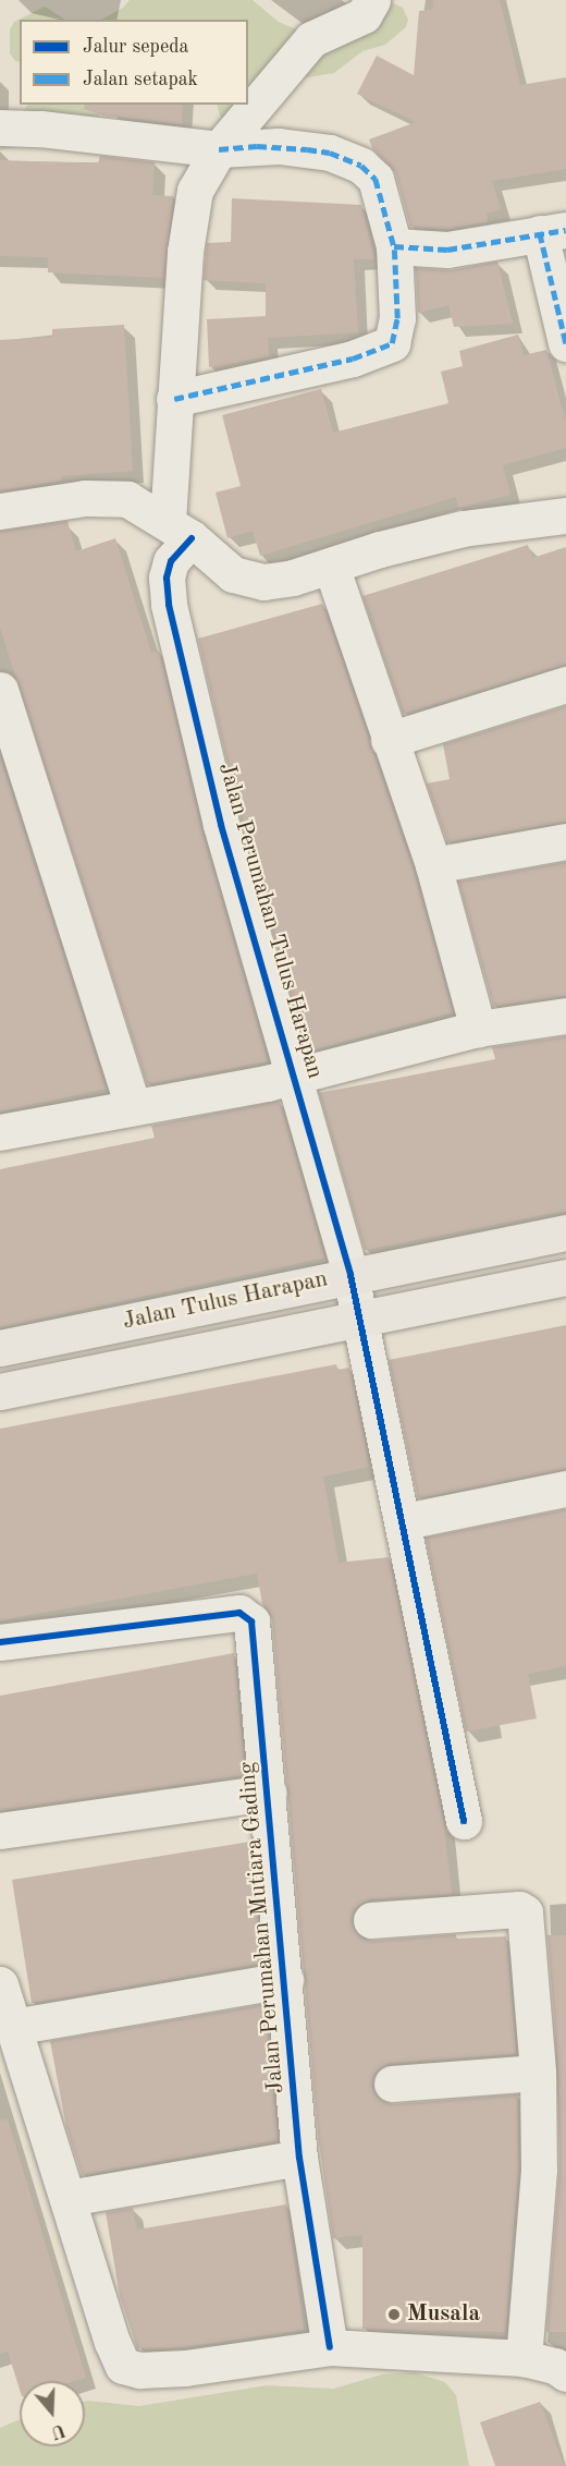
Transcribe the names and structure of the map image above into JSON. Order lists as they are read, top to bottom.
{
  "streets": {
    "main road": ["Jalan Tulus Harapan"],
    "street": ["Jalan Perumahan Tulus Harapan", "Jalan Perumahan Mutiara Gading"]
  },
  "crossings": [
    ["Jalan Perumahan Tulus Harapan", "Jalan Tulus Harapan"]
  ],
  "places": ["Musala"],
  "legend": ["Jalur sepeda", "Jalan setapak"],
  "north": "bottom"
}
